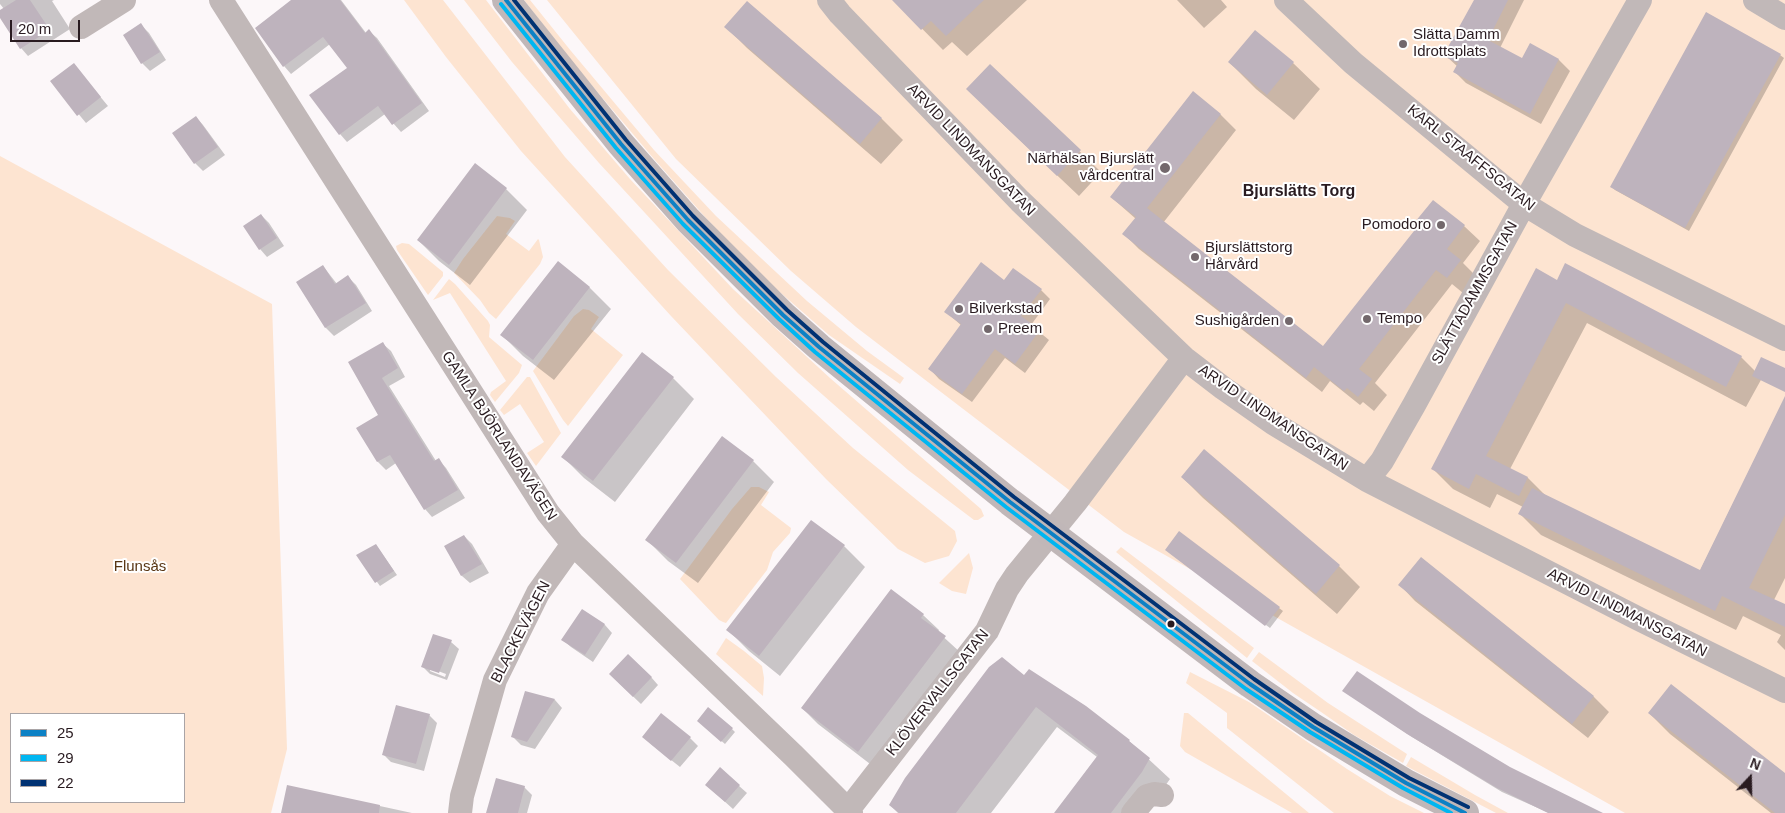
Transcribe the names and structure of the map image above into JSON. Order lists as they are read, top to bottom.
{
  "streets": {
    "street": [
      "ARVID LINDMANSGATAN",
      "KARL STAAFFSGATAN",
      "SLÄTTADAMMSGATAN",
      "GAMLA BJÖRLANDAVÄGEN",
      "BLACKEVÄGEN",
      "KLÖVERVALLSGATAN"
    ]
  },
  "crossings": [
    ["ARVID LINDMANSGATAN", "SLÄTTADAMMSGATAN"],
    ["ARVID LINDMANSGATAN", "KLÖVERVALLSGATAN"],
    ["KARL STAAFFSGATAN", "SLÄTTADAMMSGATAN"],
    ["GAMLA BJÖRLANDAVÄGEN", "BLACKEVÄGEN"],
    ["GAMLA BJÖRLANDAVÄGEN", "KLÖVERVALLSGATAN"]
  ],
  "districts": ["Bjurslätts Torg"],
  "parks": ["Flunsås"],
  "places": [
    "Slätta Damm Idrottsplats",
    "Närhälsan Bjurslätt vårdcentral",
    "Pomodoro",
    "Bjurslättstorg Hårvård",
    "Bilverkstad",
    "Tempo",
    "Sushigården",
    "Preem"
  ],
  "lines": ["transit line 25", "transit line 22", "transit line 29"],
  "legend": ["25", "29", "22"],
  "scale_bar": "20 m",
  "north": "top"
}
